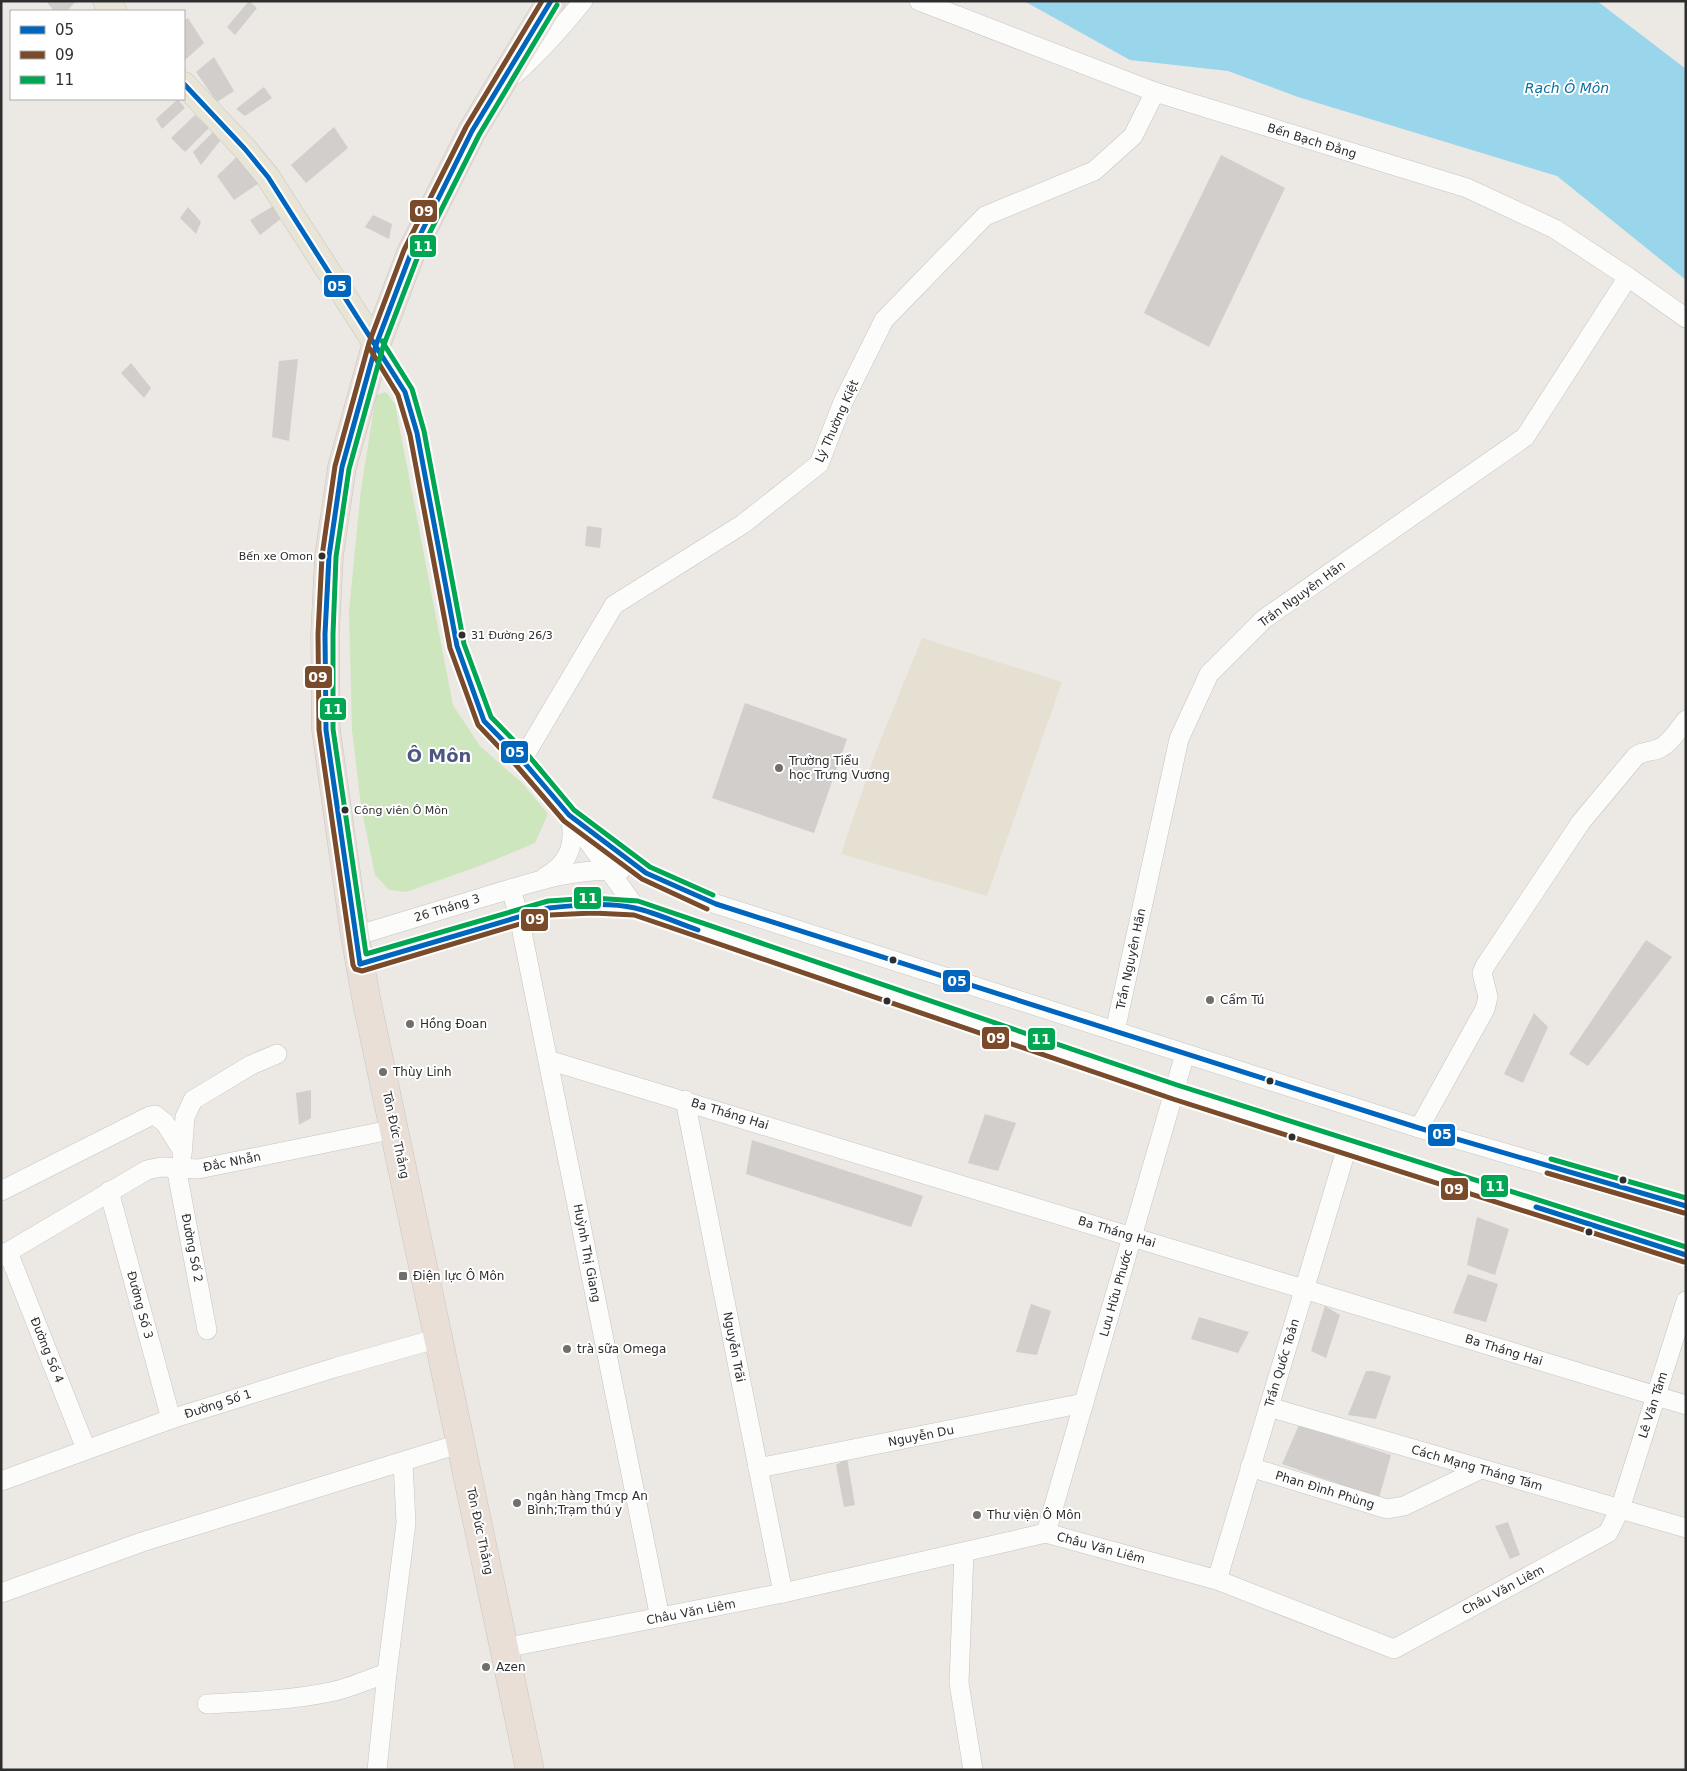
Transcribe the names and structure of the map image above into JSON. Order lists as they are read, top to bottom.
{
  "streets": {
    "highway": ["Tôn Đức Thắng"],
    "street": [
      "Bến Bạch Đằng",
      "Lý Thường Kiệt",
      "Trần Nguyên Hãn",
      "26 Tháng 3",
      "Ba Tháng Hai",
      "Đắc Nhẫn",
      "Đường Số 2",
      "Huỳnh Thị Giang",
      "Lưu Hữu Phước",
      "Đường Số 3",
      "Nguyễn Trãi",
      "Đường Số 4",
      "Trần Quốc Toản",
      "Đường Số 1",
      "Lê Văn Tám",
      "Nguyễn Du",
      "Cách Mạng Tháng Tám",
      "Phan Đình Phùng",
      "Châu Văn Liêm"
    ]
  },
  "crossings": [
    ["Bến Bạch Đằng", "Lý Thường Kiệt"],
    ["Bến Bạch Đằng", "Trần Nguyên Hãn"],
    ["26 Tháng 3", "Tôn Đức Thắng"],
    ["26 Tháng 3", "Huỳnh Thị Giang"],
    ["Ba Tháng Hai", "Huỳnh Thị Giang"],
    ["Ba Tháng Hai", "Lưu Hữu Phước"],
    ["Ba Tháng Hai", "Nguyễn Trãi"],
    ["Ba Tháng Hai", "Trần Quốc Toản"],
    ["Ba Tháng Hai", "Lê Văn Tám"],
    ["Tôn Đức Thắng", "Đắc Nhẫn"],
    ["Tôn Đức Thắng", "Đường Số 1"],
    ["Tôn Đức Thắng", "Châu Văn Liêm"],
    ["Đắc Nhẫn", "Đường Số 2"],
    ["Đắc Nhẫn", "Đường Số 3"],
    ["Đắc Nhẫn", "Đường Số 4"],
    ["Huỳnh Thị Giang", "Châu Văn Liêm"],
    ["Lưu Hữu Phước", "Nguyễn Du"],
    ["Lưu Hữu Phước", "Châu Văn Liêm"],
    ["Đường Số 3", "Đường Số 1"],
    ["Nguyễn Trãi", "Nguyễn Du"],
    ["Nguyễn Trãi", "Châu Văn Liêm"],
    ["Đường Số 4", "Đường Số 1"],
    ["Trần Quốc Toản", "Cách Mạng Tháng Tám"],
    ["Trần Quốc Toản", "Phan Đình Phùng"],
    ["Trần Quốc Toản", "Châu Văn Liêm"],
    ["Lê Văn Tám", "Cách Mạng Tháng Tám"],
    ["Lê Văn Tám", "Châu Văn Liêm"],
    ["Cách Mạng Tháng Tám", "Phan Đình Phùng"],
    ["Cách Mạng Tháng Tám", "Châu Văn Liêm"]
  ],
  "districts": ["Ô Môn"],
  "water": ["Rạch Ô Môn"],
  "places": {
    "other": [
      "Bến xe Omon",
      "31 Đường 26/3",
      "Trường Tiểu học Trưng Vương",
      "Công viên Ô Môn",
      "Cẩm Tú",
      "Hồng Đoan",
      "Thùy Linh",
      "trà sữa Omega",
      "ngân hàng Tmcp An Bình;Trạm thú y",
      "Thư viện Ô Môn",
      "Azen"
    ],
    "transit": ["Điện lực Ô Môn"]
  },
  "lines": ["transit line 05", "transit line 09", "transit line 11"],
  "legend": ["05", "09", "11"]
}
